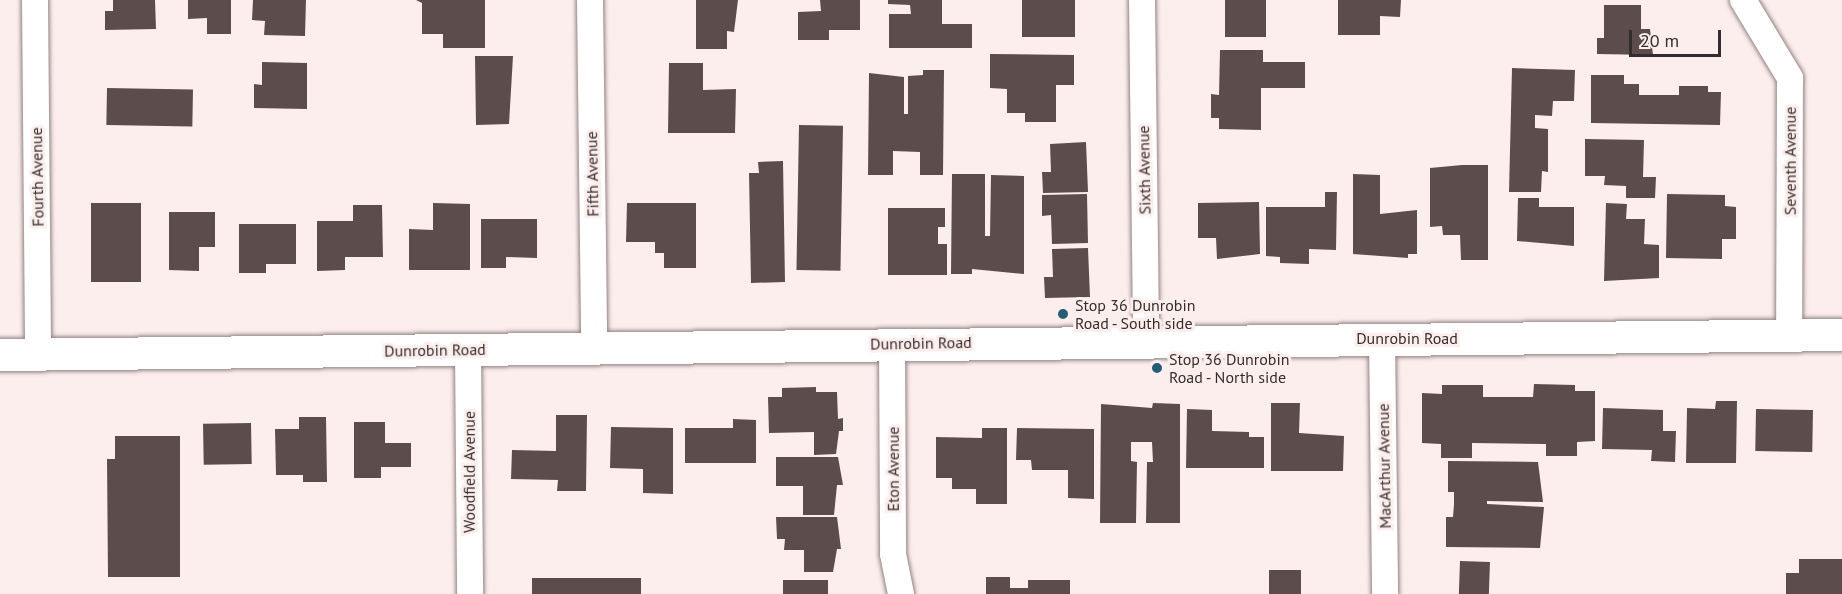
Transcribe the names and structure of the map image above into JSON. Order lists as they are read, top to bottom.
{
  "streets": {
    "street": [
      "Seventh Avenue",
      "Sixth Avenue",
      "Fifth Avenue",
      "Fourth Avenue",
      "Dunrobin Road",
      "MacArthur Avenue",
      "Eton Avenue",
      "Woodfield Avenue"
    ]
  },
  "crossings": [
    ["Seventh Avenue", "Dunrobin Road"],
    ["Sixth Avenue", "Dunrobin Road"],
    ["Fifth Avenue", "Dunrobin Road"],
    ["Fourth Avenue", "Dunrobin Road"],
    ["Dunrobin Road", "MacArthur Avenue"],
    ["Dunrobin Road", "Eton Avenue"],
    ["Dunrobin Road", "Woodfield Avenue"]
  ],
  "places": ["Stop 36 Dunrobin Road - South side", "Stop 36 Dunrobin Road - North side"],
  "scale_bar": "20 m"
}
